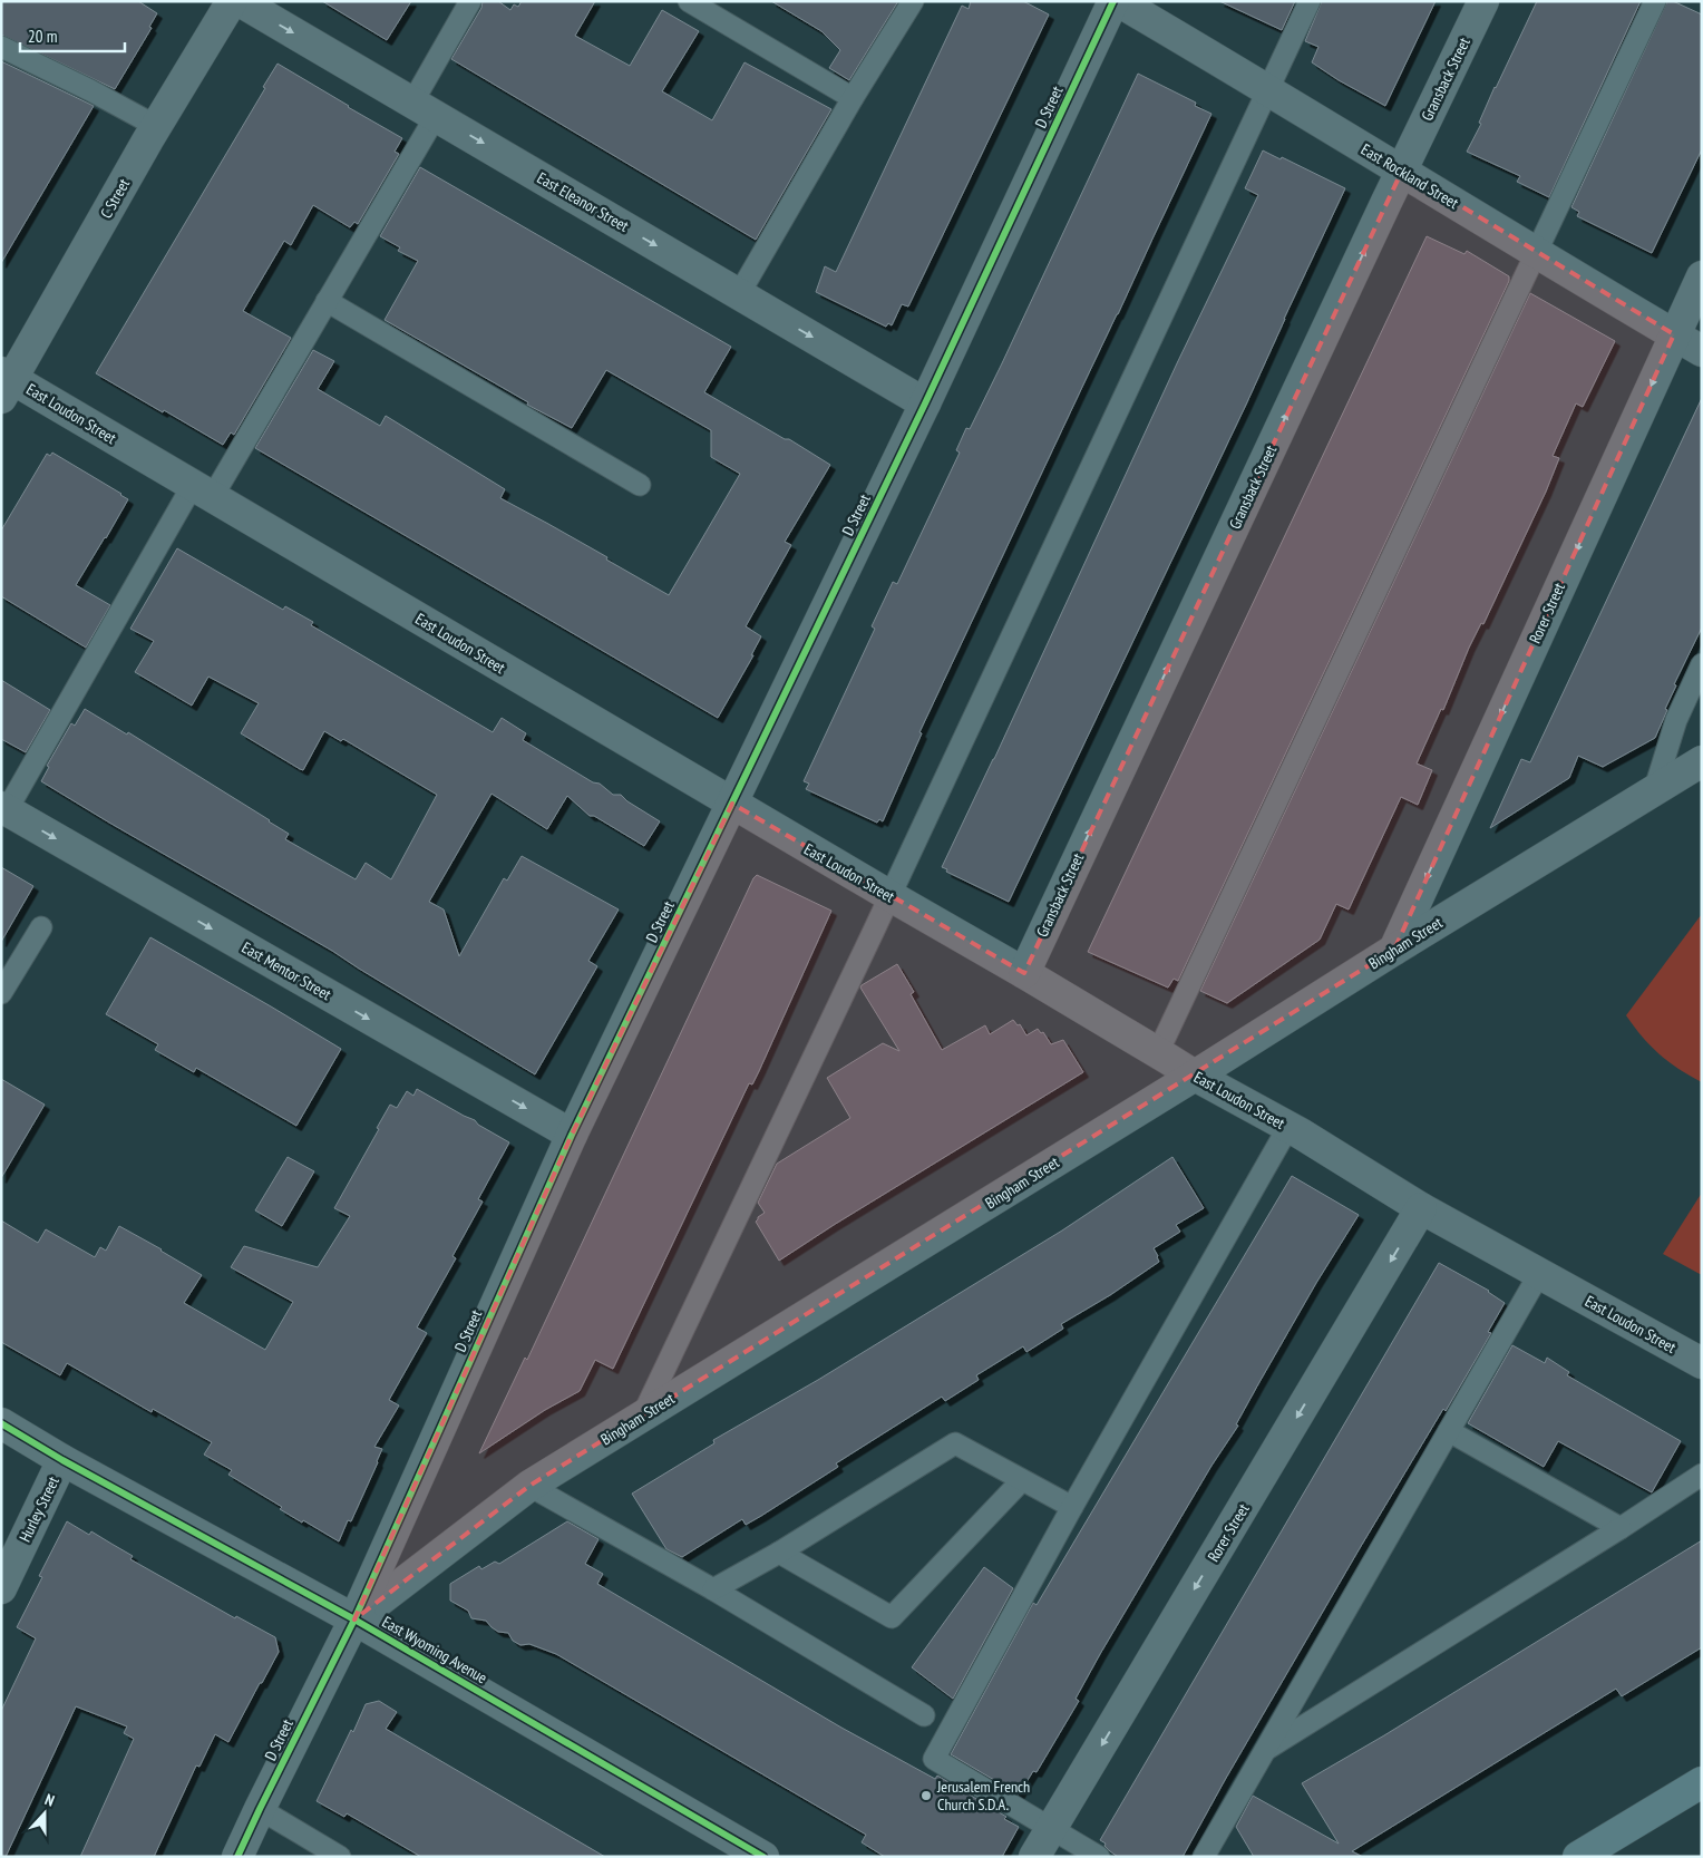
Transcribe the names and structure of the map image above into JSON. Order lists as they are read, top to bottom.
{
  "streets": {
    "street": [
      "Gransback Street",
      "D Street",
      "East Rockland Street",
      "C Street",
      "East Eleanor Street",
      "East Loudon Street",
      "Rorer Street",
      "Bingham Street",
      "East Mentor Street",
      "Hurley Street",
      "East Wyoming Avenue"
    ]
  },
  "crossings": [
    ["Gransback Street", "East Rockland Street"],
    ["Gransback Street", "East Loudon Street"],
    ["D Street", "East Eleanor Street"],
    ["D Street", "East Loudon Street"],
    ["D Street", "Bingham Street"],
    ["D Street", "East Mentor Street"],
    ["D Street", "East Wyoming Avenue"],
    ["East Rockland Street", "Rorer Street"],
    ["C Street", "East Loudon Street"],
    ["East Loudon Street", "Rorer Street"],
    ["East Loudon Street", "Bingham Street"],
    ["Rorer Street", "Bingham Street"],
    ["Bingham Street", "East Wyoming Avenue"],
    ["Hurley Street", "East Wyoming Avenue"]
  ],
  "one_way": [
    "Gransback Street",
    "East Eleanor Street",
    "Rorer Street",
    "East Mentor Street"
  ],
  "places": ["Jerusalem French Church S.D.A."],
  "scale_bar": "20 m",
  "north": "top"
}
